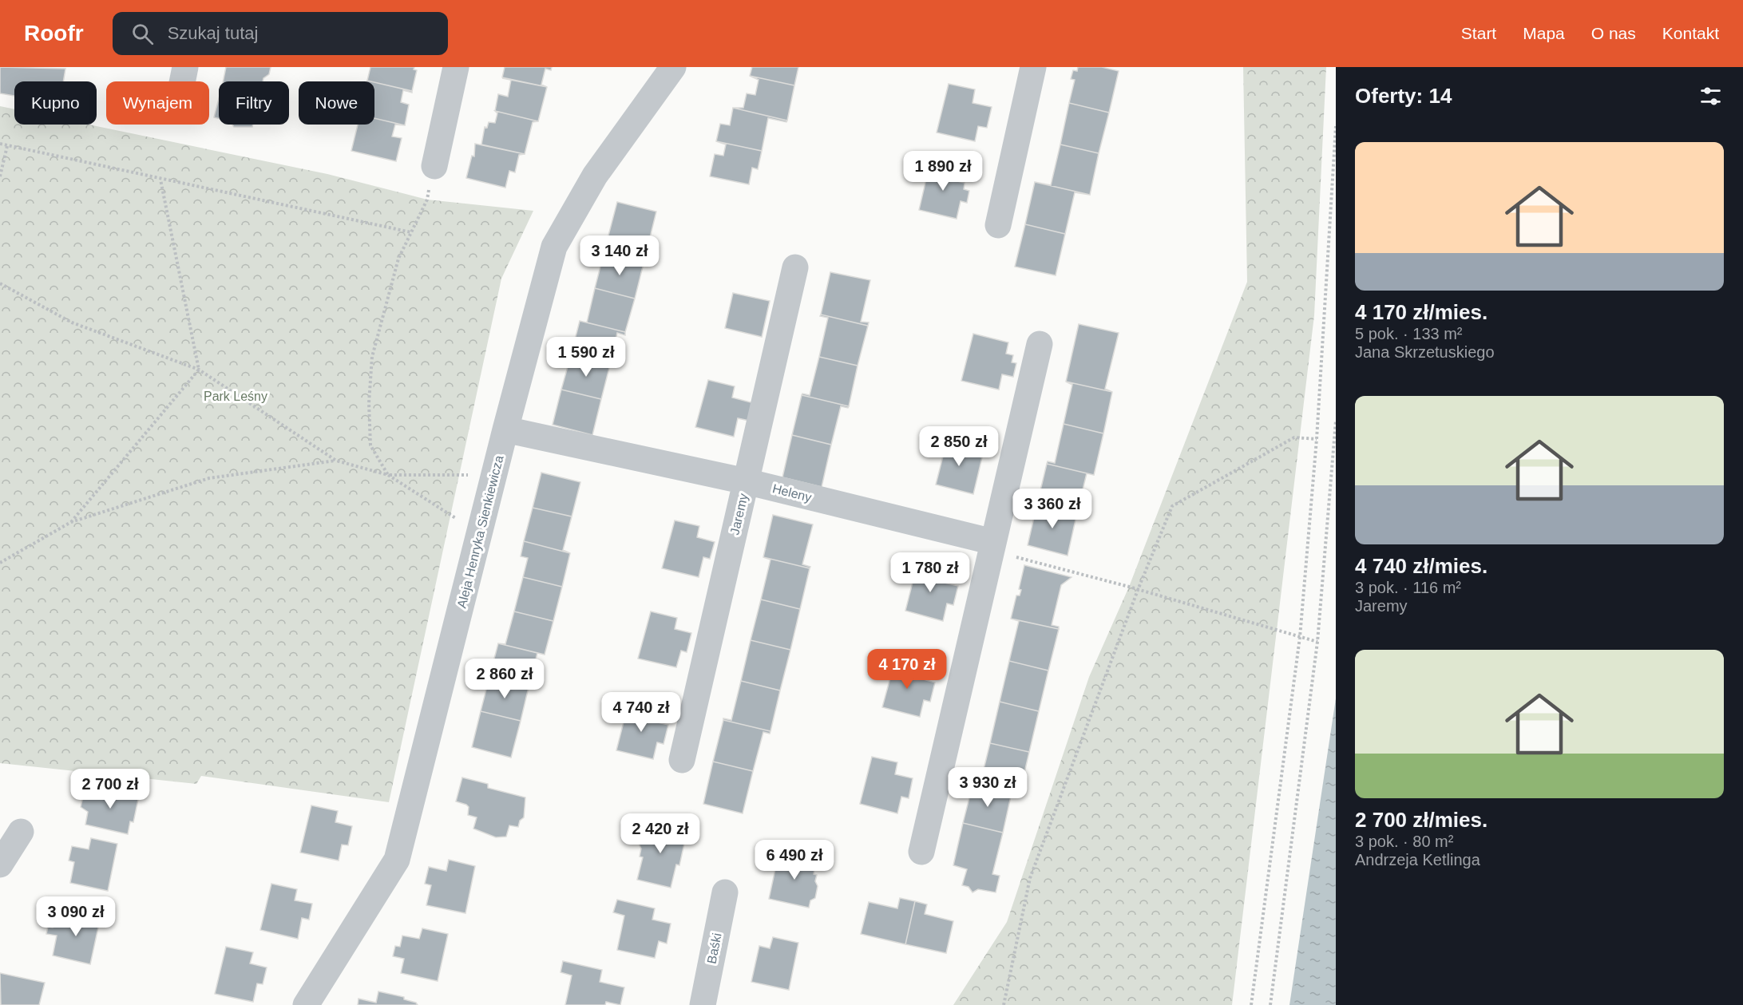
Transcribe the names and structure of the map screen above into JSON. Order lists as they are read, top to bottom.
{
  "streets": {
    "street": [
      "Heleny",
      "Jaremy",
      "Aleja Henryka Sienkiewicza",
      "Baśki"
    ]
  },
  "crossings": [
    ["Heleny", "Jaremy"],
    ["Heleny", "Aleja Henryka Sienkiewicza"]
  ],
  "parks": ["Park Leśny"],
  "page": {
    "header": "Roofr",
    "search": "Szukaj tutaj",
    "nav": [
      "Start",
      "Mapa",
      "O nas",
      "Kontakt"
    ],
    "heading": "Oferty: 14",
    "chip": [
      "Kupno",
      "Wynajem",
      "Filtry",
      "Nowe"
    ],
    "list": [
      {
        "name": "4 170 zł/mies.",
        "note": "5 pok. · 133 m² · Jana Skrzetuskiego"
      },
      {
        "name": "4 740 zł/mies.",
        "note": "3 pok. · 116 m² · Jaremy"
      },
      {
        "name": "2 700 zł/mies.",
        "note": "3 pok. · 80 m² · Andrzeja Ketlinga"
      }
    ],
    "price": [
      "1 890 zł",
      "3 140 zł",
      "1 590 zł",
      "2 850 zł",
      "3 360 zł",
      "1 780 zł",
      "4 170 zł",
      "2 860 zł",
      "4 740 zł",
      "3 930 zł",
      "2 700 zł",
      "2 420 zł",
      "6 490 zł",
      "3 090 zł"
    ]
  }
}
